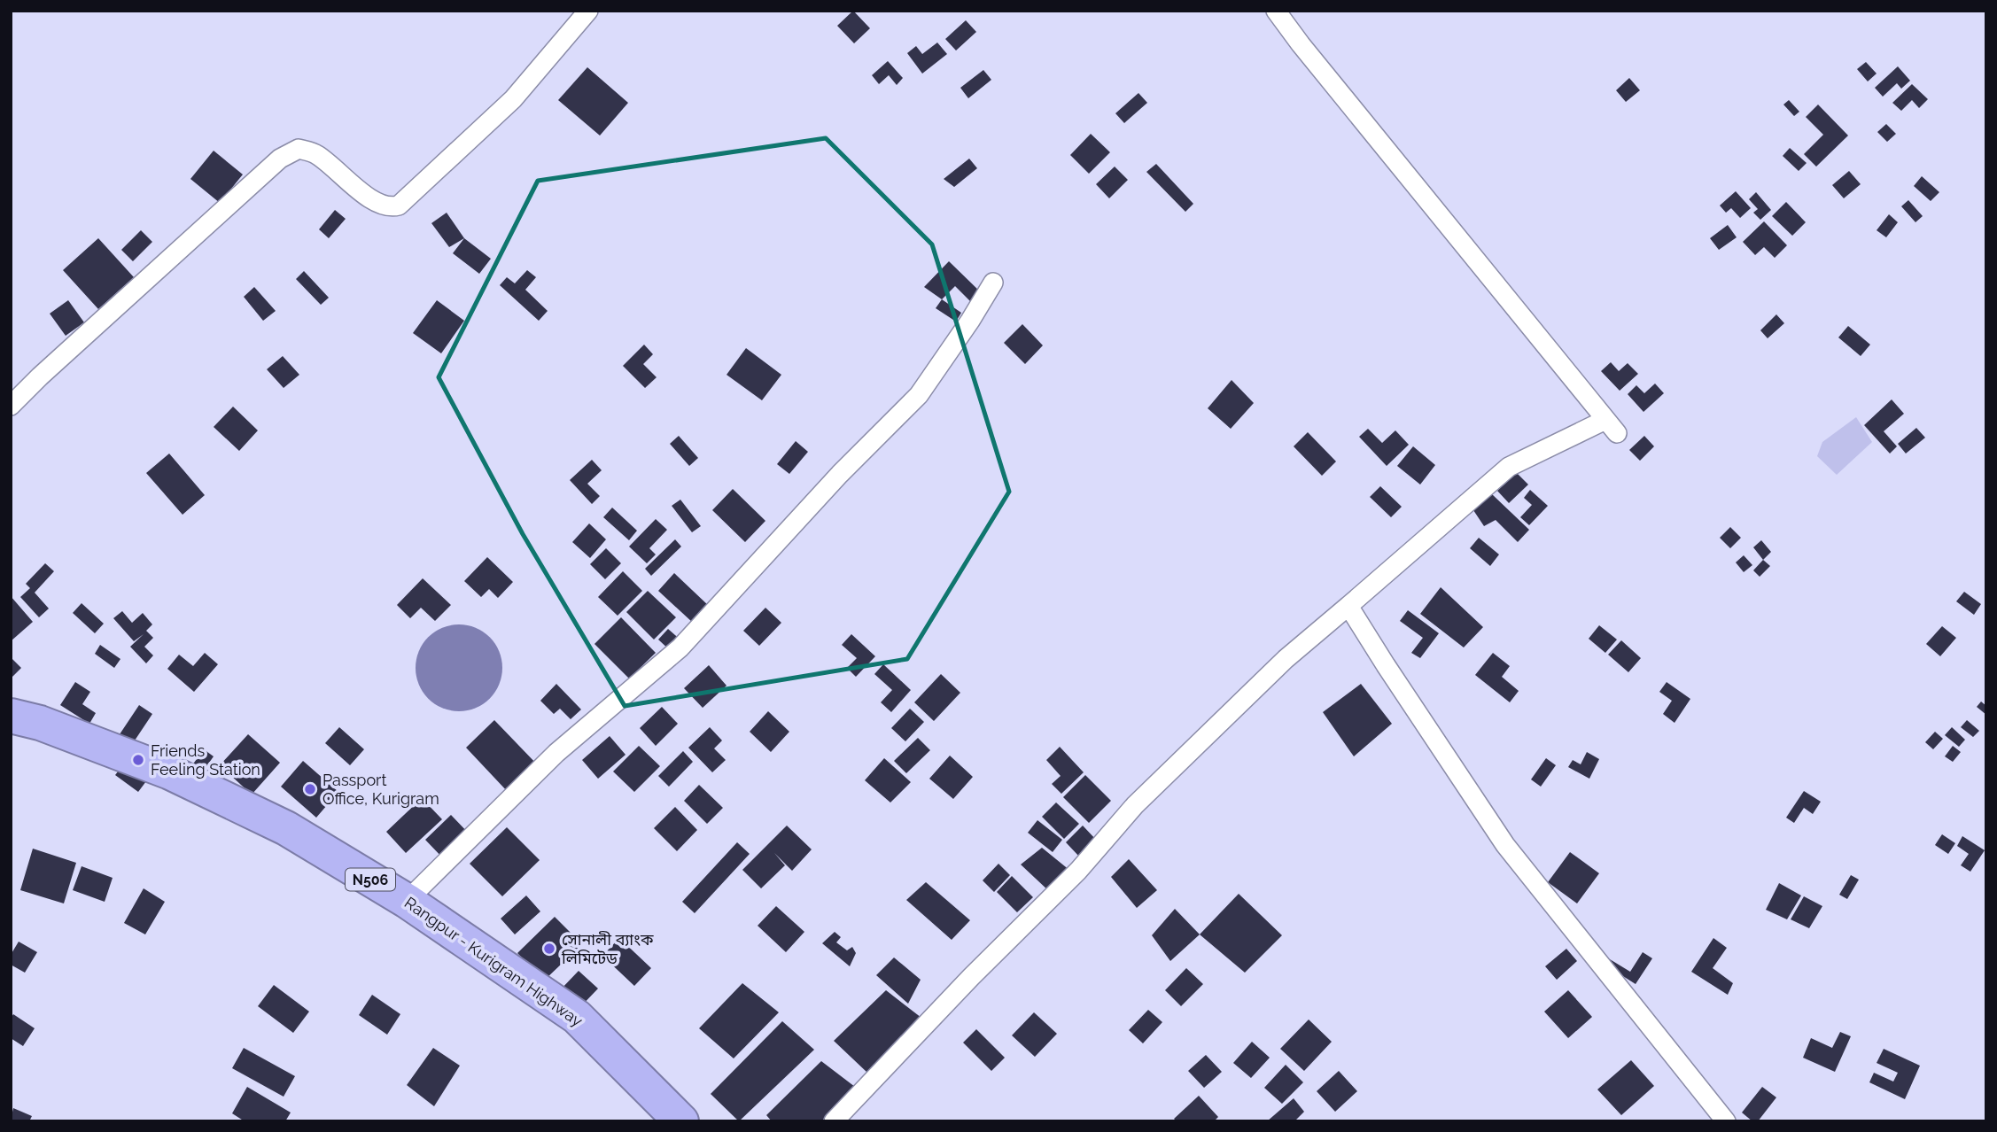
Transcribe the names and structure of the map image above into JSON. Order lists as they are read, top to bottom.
{
  "streets": {
    "highway": ["N506", "Rangpur - Kurigram Highway"]
  },
  "places": ["Friends Feeling Station", "Passport Office, Kurigram", "সোনালী ব্যাংক লিমিটেড"]
}
